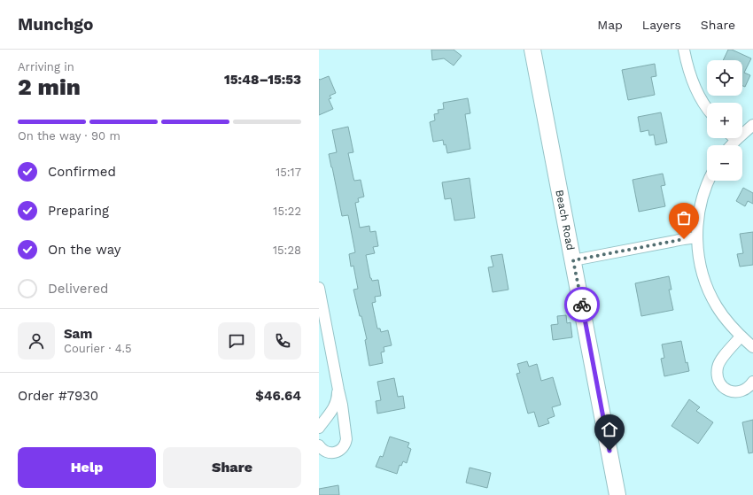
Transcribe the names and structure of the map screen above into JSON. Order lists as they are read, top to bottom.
{
  "streets": {
    "street": ["Beach Road"]
  },
  "page": {
    "header": "Munchgo",
    "nav": ["Map", "Layers", "Share"],
    "heading": ["2 min", "Arriving in", "15:48–15:53"],
    "panel": [
      "Sam",
      "Courier · 4.5",
      "Order #7930",
      "$46.64"
    ],
    "map_buttons": ["+", "−"],
    "bar": "On the way · 90 m",
    "list": [
      ["Confirmed", "15:17"],
      ["Preparing", "15:22"],
      ["On the way", "15:28"],
      "Delivered"
    ],
    "buttons": ["Help", "Share"]
  }
}
